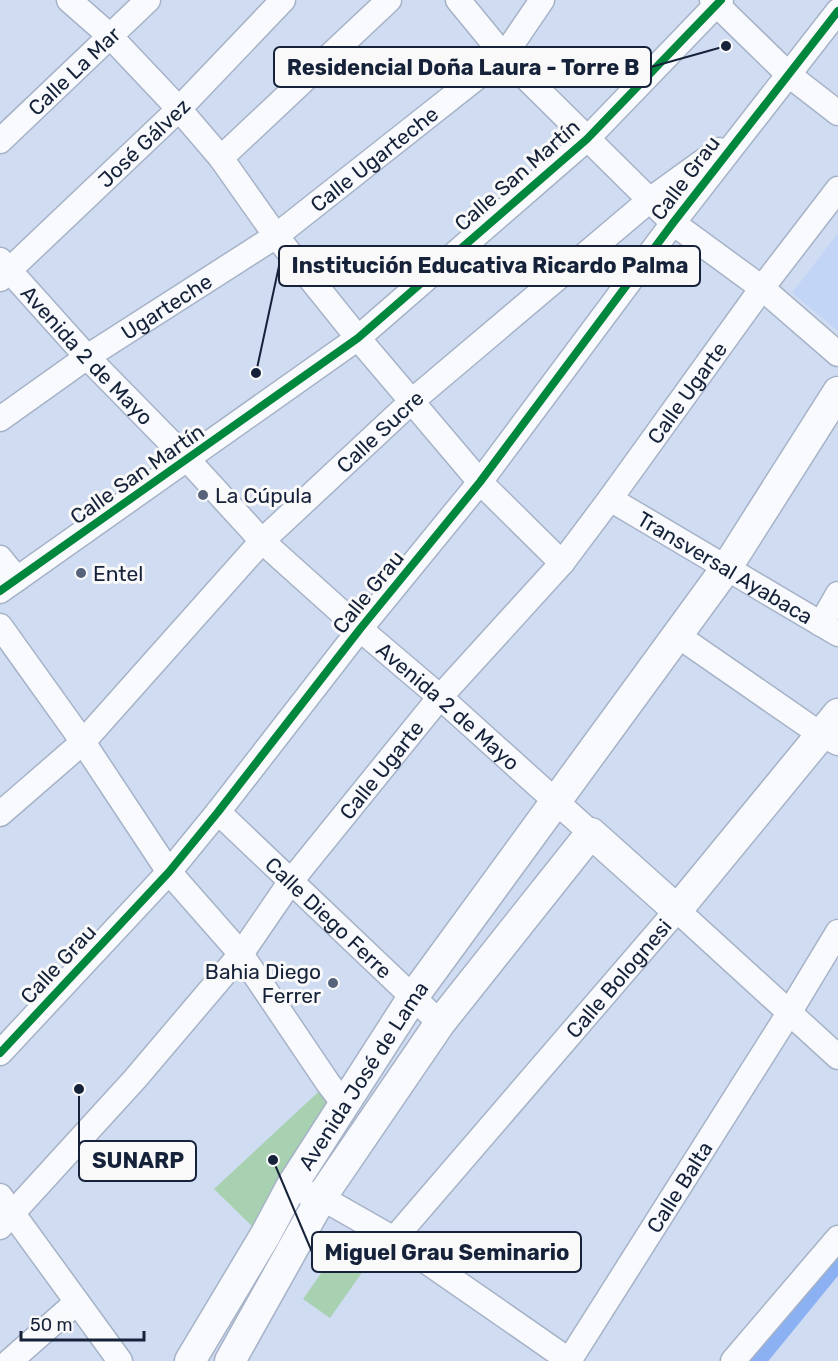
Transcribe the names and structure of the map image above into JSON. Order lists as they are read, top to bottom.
{
  "streets": {
    "main road": ["Avenida 2 de Mayo", "Calle Bolognesi", "Avenida José de Lama"],
    "street": [
      "Calle La Mar",
      "José Gálvez",
      "Calle Ugarteche",
      "Calle San Martín",
      "Calle Grau",
      "Ugarteche",
      "Calle Ugarte",
      "Calle Sucre",
      "Transversal Ayabaca",
      "Calle Diego Ferre",
      "Calle Balta"
    ]
  },
  "crossings": [
    ["José Gálvez", "Avenida 2 de Mayo"],
    ["Calle Ugarteche", "Ugarteche"],
    ["Calle San Martín", "Avenida 2 de Mayo"],
    ["Calle Grau", "Avenida 2 de Mayo"],
    ["Calle Grau", "Calle Sucre"],
    ["Calle Grau", "Calle Diego Ferre"],
    ["Ugarteche", "Avenida 2 de Mayo"],
    ["Avenida 2 de Mayo", "Calle Ugarte"],
    ["Avenida 2 de Mayo", "Calle Sucre"],
    ["Avenida 2 de Mayo", "Calle Bolognesi"],
    ["Avenida 2 de Mayo", "Avenida José de Lama"],
    ["Avenida 2 de Mayo", "Calle Balta"],
    ["Calle Ugarte", "Transversal Ayabaca"],
    ["Calle Ugarte", "Calle Diego Ferre"],
    ["Transversal Ayabaca", "Avenida José de Lama"],
    ["Calle Diego Ferre", "Avenida José de Lama"]
  ],
  "places": [
    "Residencial Doña Laura - Torre B",
    "Institución Educativa Ricardo Palma",
    "La Cúpula",
    "Entel",
    "Bahia Diego Ferrer",
    "SUNARP",
    "Miguel Grau Seminario"
  ],
  "scale_bar": "50 m"
}
